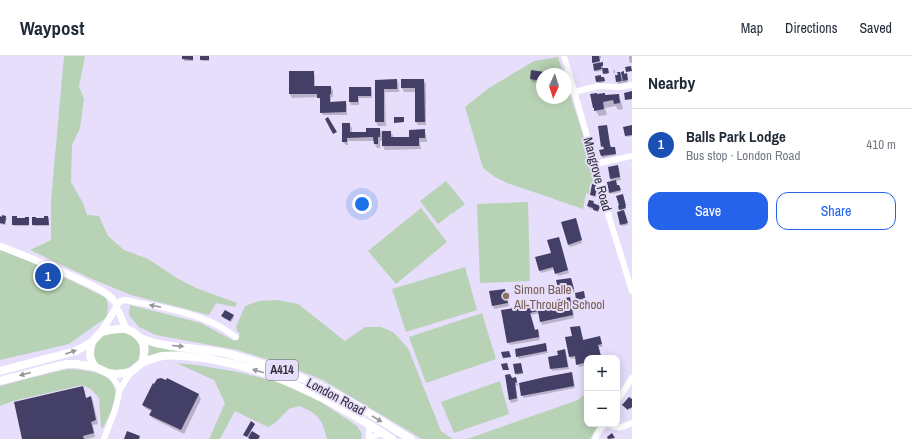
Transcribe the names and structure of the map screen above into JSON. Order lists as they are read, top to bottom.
{
  "streets": {
    "highway": ["A414", "London Road"],
    "street": ["Mangrove Road"]
  },
  "places": ["Simon Balle All-Through School"],
  "north": "bottom",
  "page": {
    "header": "Waypost",
    "nav": ["Map", "Directions", "Saved"],
    "heading": "Nearby",
    "list": [
      {
        "mark": "1",
        "name": "Balls Park Lodge",
        "note": "Bus stop · London Road",
        "value": "410 m"
      }
    ],
    "buttons": ["Save", "Share"],
    "pins": "1",
    "map_buttons": ["+", "−"]
  }
}
